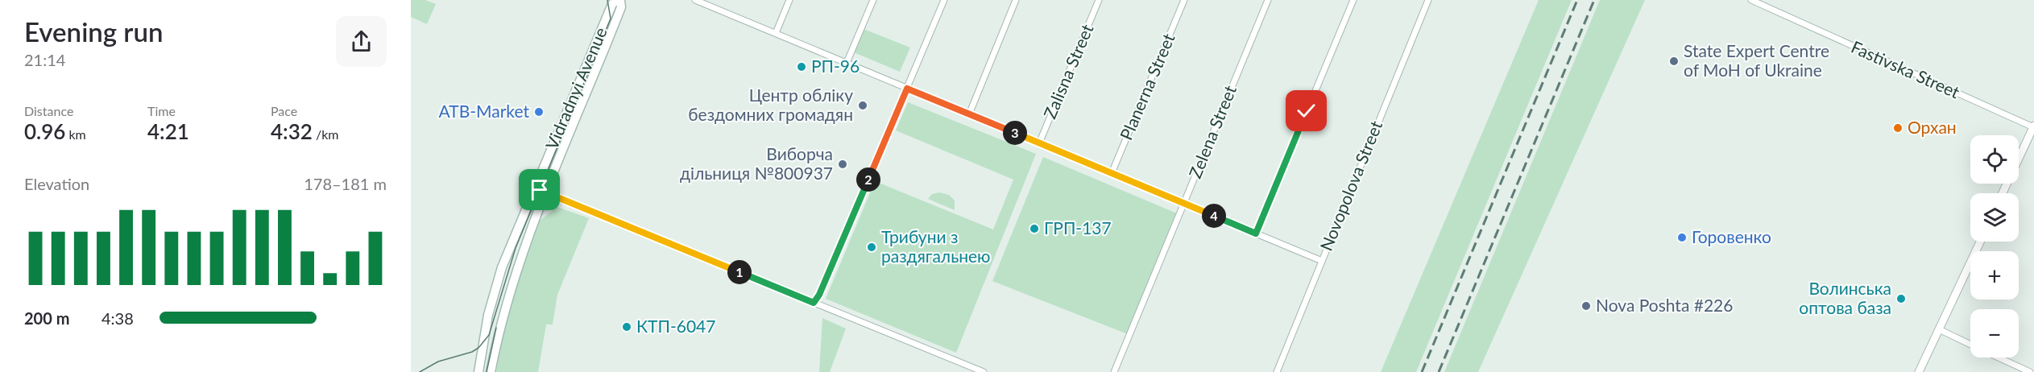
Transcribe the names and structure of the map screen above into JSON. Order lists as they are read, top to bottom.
{
  "streets": {
    "main road": ["Vidradnyi Avenue"],
    "street": [
      "Fastivska Street",
      "Zalisna Street",
      "Planerna Street",
      "Zelena Street",
      "Novopolova Street"
    ]
  },
  "places": [
    "State Expert Centre of MoH of Ukraine",
    "РП-96",
    "Центр обліку бездомних громадян",
    "ATB-Market",
    "Орхан",
    "Виборча дільниця №800937",
    "ГРП-137",
    "Горовенко",
    "Трибуни з раздягальнею",
    "Волинська оптова база",
    "Nova Poshta #226",
    "КТП-6047"
  ],
  "page": {
    "heading": ["Evening run", "21:14"],
    "stats": [
      ["Distance", "0.96 km"],
      ["Time", "4:21"],
      ["Pace", "4:32 /km"]
    ],
    "pins": [
      "3",
      "2",
      "4",
      "1"
    ],
    "map_buttons": ["+", "−"],
    "chart": ["Elevation", "178–181 m"],
    "list": [
      {
        "name": "200 m",
        "note": "4:38"
      }
    ]
  }
}
